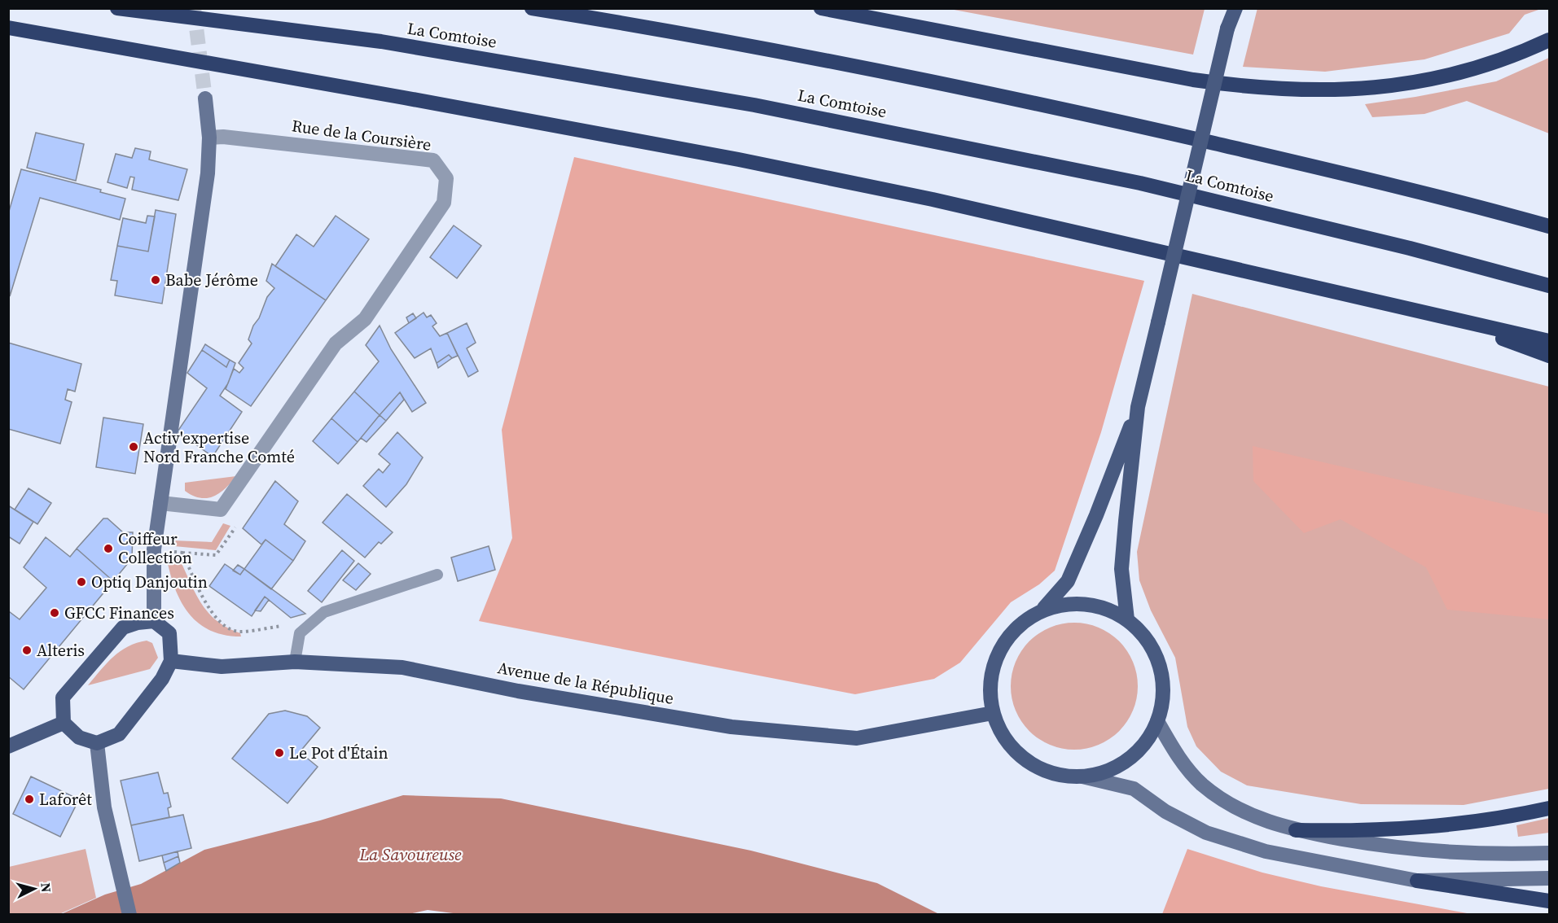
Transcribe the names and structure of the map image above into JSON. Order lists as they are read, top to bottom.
{
  "streets": {
    "highway": ["La Comtoise"],
    "main road": ["Avenue de la République"],
    "street": ["Rue de la Coursière"]
  },
  "water": ["La Savoureuse"],
  "places": [
    "Babe Jérôme",
    "Activ'expertise Nord Franche Comté",
    "Coiffeur Collection",
    "Optiq Danjoutin",
    "GFCC Finances",
    "Alteris",
    "Le Pot d'Étain",
    "Laforêt"
  ],
  "north": "right"
}
